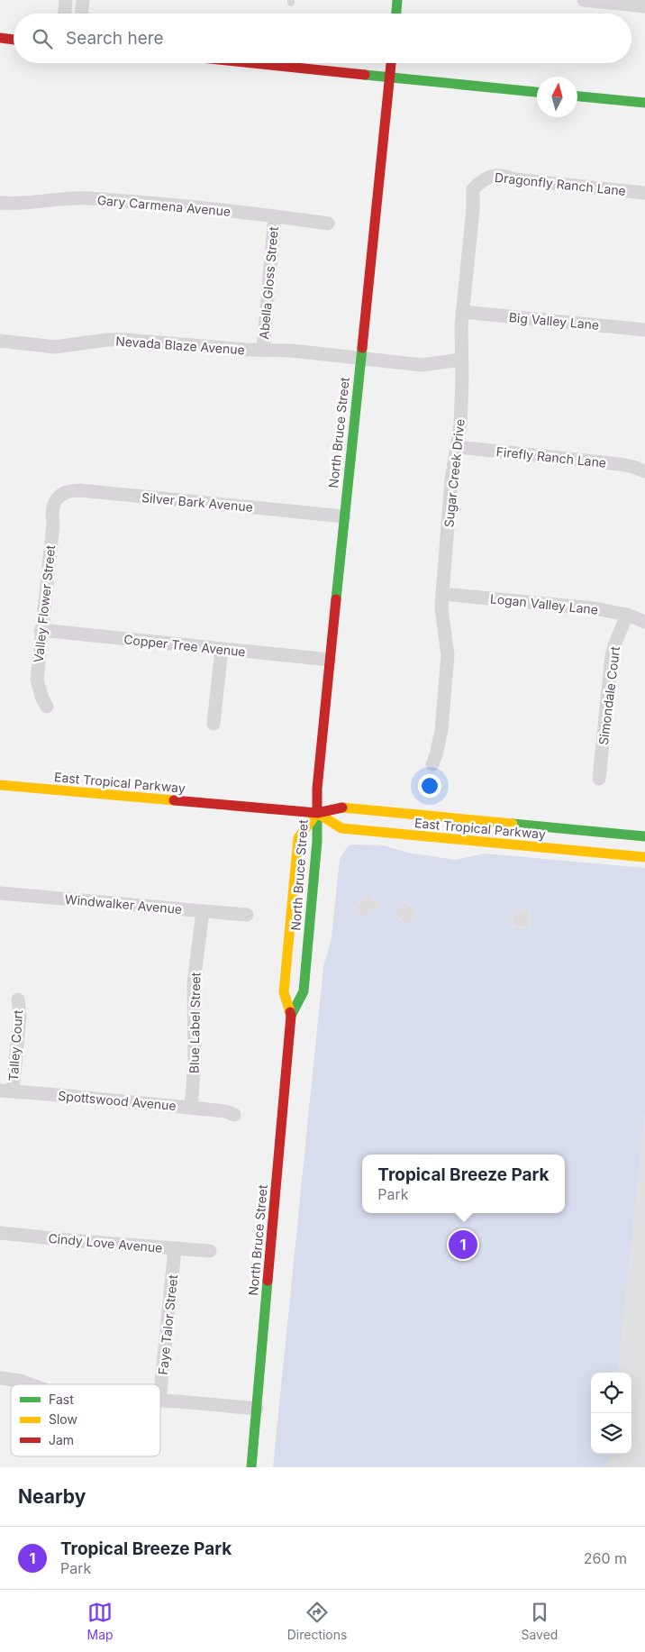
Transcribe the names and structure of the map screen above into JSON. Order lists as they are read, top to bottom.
{
  "streets": {
    "street": [
      "Dragonfly Ranch Lane",
      "Gary Carmena Avenue",
      "Abella Gloss Street",
      "Big Valley Lane",
      "Nevada Blaze Avenue",
      "North Bruce Street",
      "Firefly Ranch Lane",
      "Sugar Creek Drive",
      "Silver Bark Avenue",
      "Valley Flower Street",
      "Logan Valley Lane",
      "Copper Tree Avenue",
      "Simondale Court",
      "East Tropical Parkway",
      "Windwalker Avenue",
      "Blue Label Street",
      "Talley Court",
      "Spottswood Avenue",
      "Cindy Love Avenue",
      "Faye Talor Street"
    ]
  },
  "crossings": [
    ["Dragonfly Ranch Lane", "Sugar Creek Drive"],
    ["Gary Carmena Avenue", "Abella Gloss Street"],
    ["Abella Gloss Street", "Nevada Blaze Avenue"],
    ["Big Valley Lane", "Sugar Creek Drive"],
    ["Nevada Blaze Avenue", "North Bruce Street"],
    ["Nevada Blaze Avenue", "Sugar Creek Drive"],
    ["North Bruce Street", "Silver Bark Avenue"],
    ["North Bruce Street", "Copper Tree Avenue"],
    ["North Bruce Street", "East Tropical Parkway"],
    ["Firefly Ranch Lane", "Sugar Creek Drive"],
    ["Sugar Creek Drive", "Logan Valley Lane"],
    ["Silver Bark Avenue", "Valley Flower Street"],
    ["Valley Flower Street", "Copper Tree Avenue"],
    ["Logan Valley Lane", "Simondale Court"],
    ["Windwalker Avenue", "Blue Label Street"],
    ["Blue Label Street", "Spottswood Avenue"],
    ["Talley Court", "Spottswood Avenue"],
    ["Cindy Love Avenue", "Faye Talor Street"]
  ],
  "legend": ["Fast", "Slow", "Jam"],
  "north": "top",
  "page": {
    "search": "Search here",
    "popup": ["Tropical Breeze Park", "Park"],
    "pins": "1",
    "heading": "Nearby",
    "list": [
      {
        "mark": "1",
        "name": "Tropical Breeze Park",
        "note": "Park",
        "value": "260 m"
      }
    ],
    "nav": ["Map", "Directions", "Saved"]
  }
}
